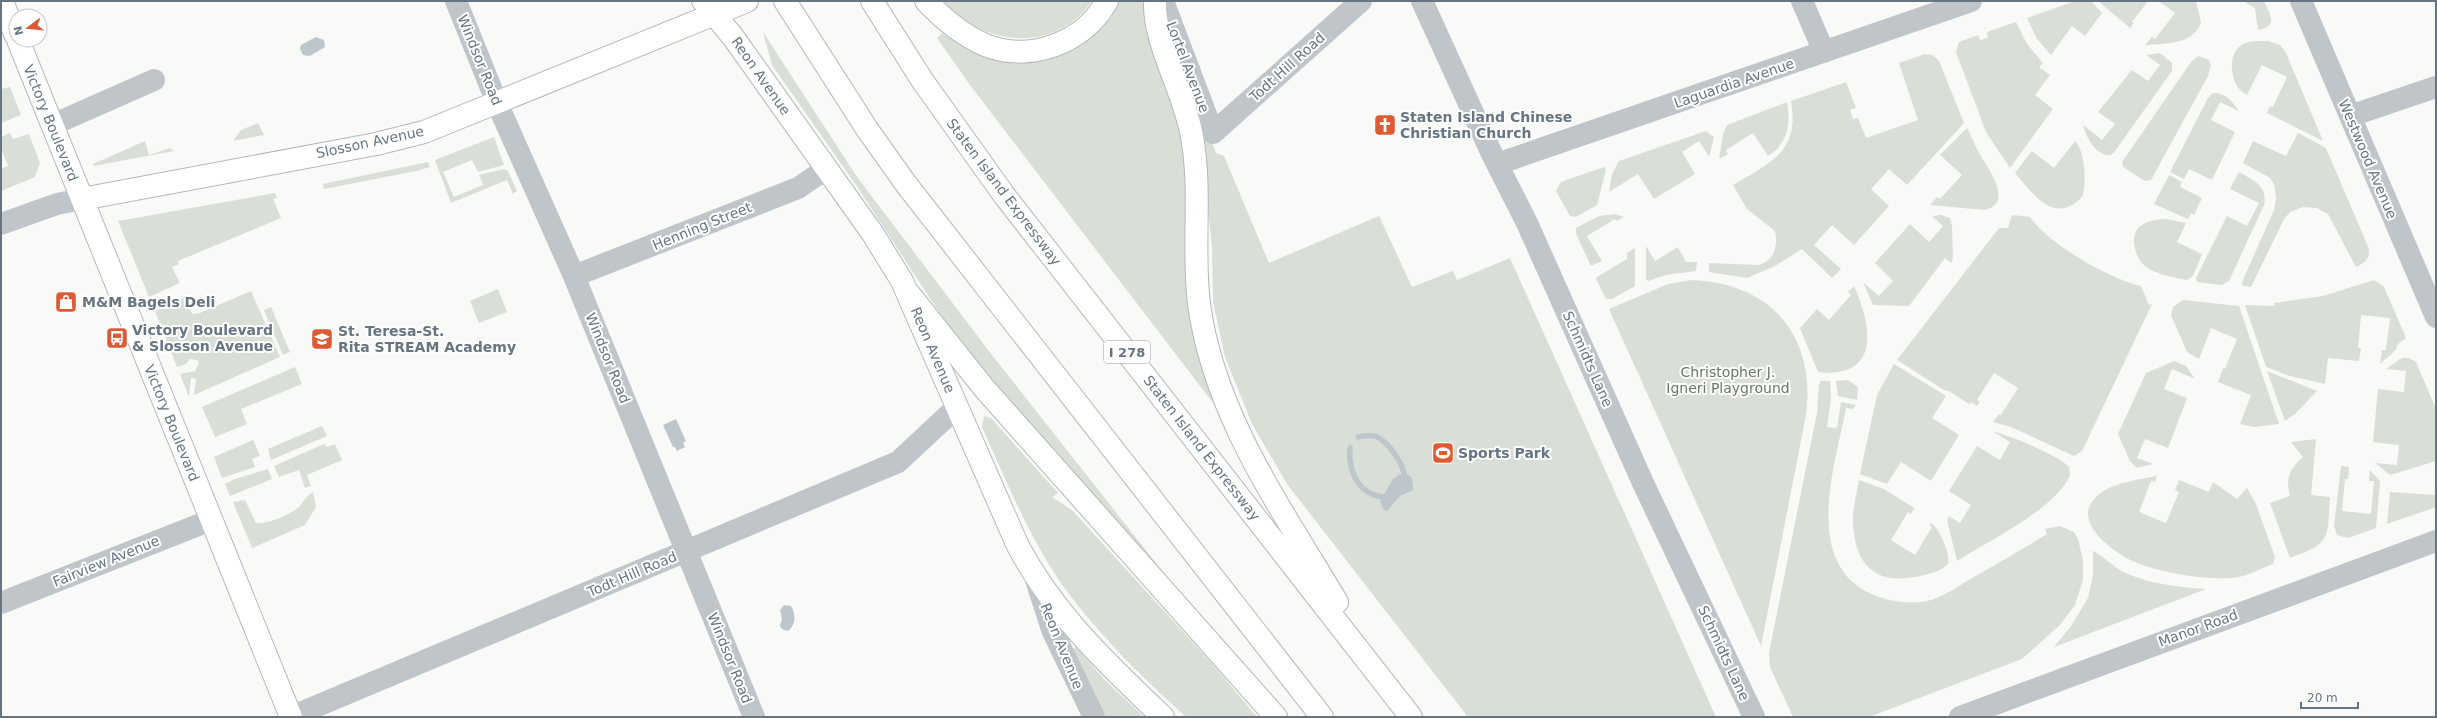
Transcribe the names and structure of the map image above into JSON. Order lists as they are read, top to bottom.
{
  "streets": {
    "main road": [
      "Reon Avenue",
      "Victory Boulevard",
      "Slosson Avenue",
      "Staten Island Expressway",
      "I 278"
    ],
    "street": [
      "Windsor Road",
      "Lortel Avenue",
      "Todt Hill Road",
      "Laguardia Avenue",
      "Westwood Avenue",
      "Henning Street",
      "Schmidts Lane",
      "Fairview Avenue",
      "Manor Road"
    ]
  },
  "crossings": [
    ["Windsor Road", "Todt Hill Road"],
    ["Windsor Road", "Slosson Avenue"],
    ["Windsor Road", "Henning Street"],
    ["Lortel Avenue", "Todt Hill Road"],
    ["Todt Hill Road", "Reon Avenue"],
    ["Todt Hill Road", "Victory Boulevard"],
    ["Reon Avenue", "Slosson Avenue"],
    ["Reon Avenue", "Henning Street"],
    ["Laguardia Avenue", "Schmidts Lane"],
    ["Victory Boulevard", "Slosson Avenue"],
    ["Victory Boulevard", "Fairview Avenue"]
  ],
  "parks": ["Christopher J. Igneri Playground"],
  "places": {
    "church": ["Staten Island Chinese Christian Church"],
    "shop": ["M&M Bagels Deli"],
    "bus stop": ["Victory Boulevard & Slosson Avenue"],
    "school or university": ["St. Teresa-St. Rita STREAM Academy"],
    "sports": ["Sports Park"]
  },
  "scale_bar": "20 m",
  "north": "left"
}
